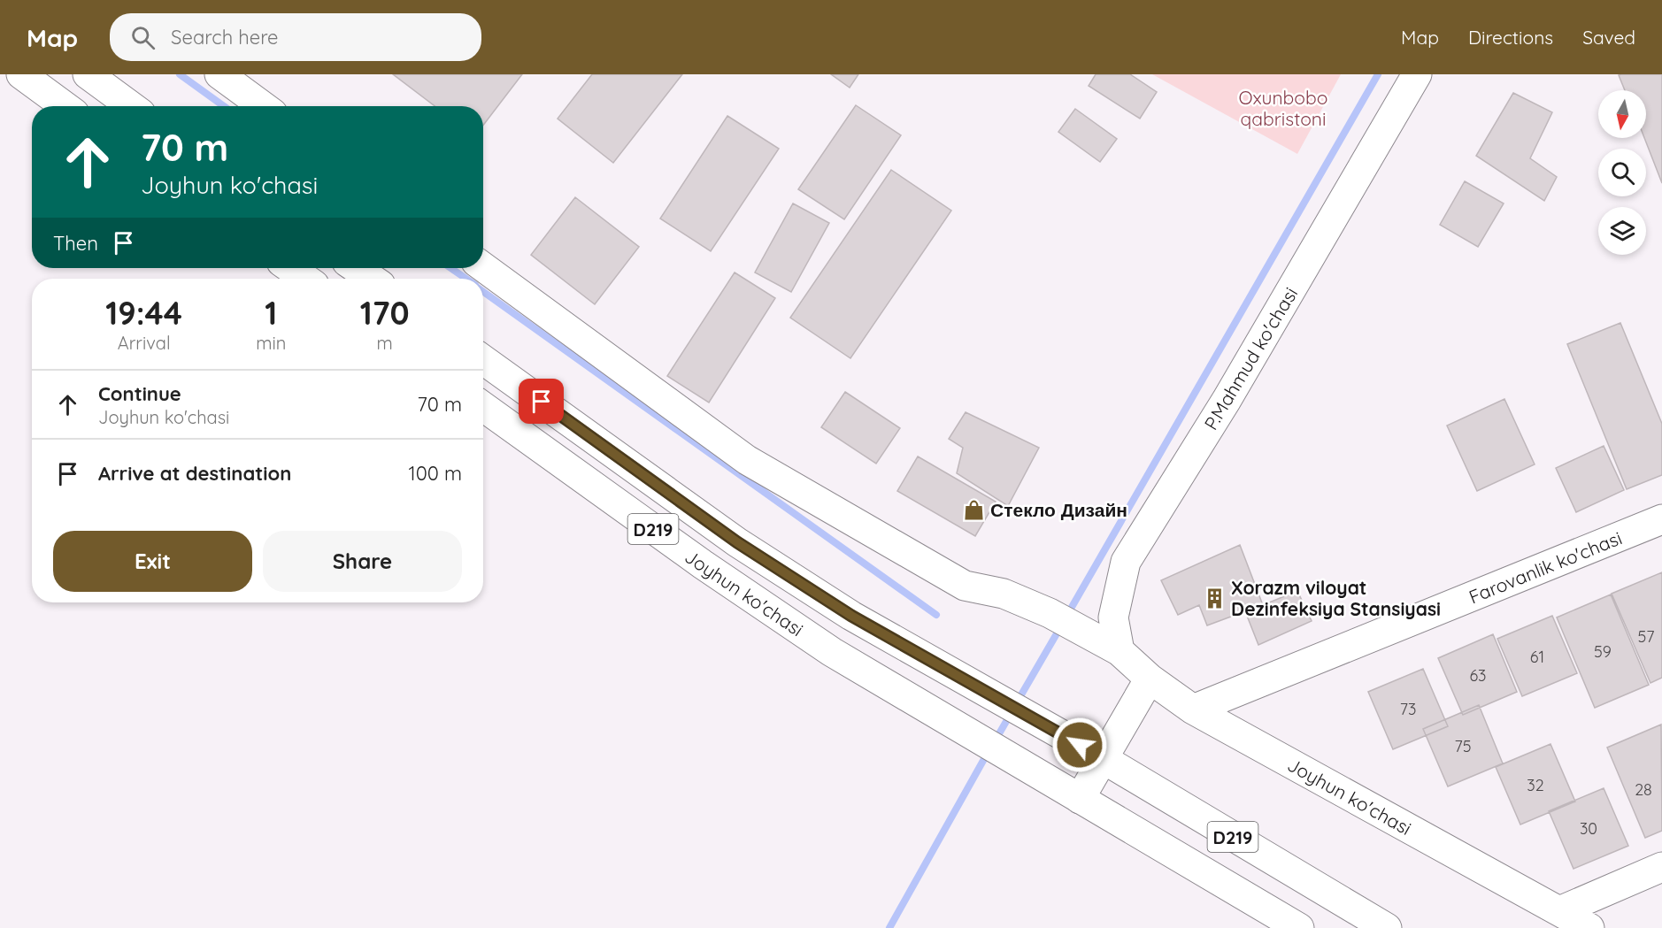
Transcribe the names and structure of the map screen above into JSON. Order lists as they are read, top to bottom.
{
  "streets": {
    "street": [
      "P.Mahmud ko'chasi",
      "D219",
      "Farovanlik ko'chasi",
      "Joyhun ko'chasi"
    ]
  },
  "crossings": [
    ["P.Mahmud ko'chasi", "Joyhun ko'chasi"],
    ["D219", "Joyhun ko'chasi"],
    ["Farovanlik ko'chasi", "Joyhun ko'chasi"]
  ],
  "parks": ["Oxunbobo qabristoni"],
  "places": {
    "shop": ["Стекло Дизайн"],
    "building": ["Xorazm viloyat Dezinfeksiya Stansiyasi"]
  },
  "house_numbers": [
    "57",
    "59",
    "61",
    "63",
    "73",
    "75",
    "32",
    "28",
    "30"
  ],
  "north": "bottom",
  "page": {
    "header": "Map",
    "search": "Search here",
    "nav": ["Map", "Directions", "Saved"],
    "turn": ["70 m", "Joyhun ko'chasi"],
    "then": "Then",
    "eta": [
      "19:44",
      "Arrival",
      "1",
      "min",
      "170",
      "m"
    ],
    "list": [
      {
        "name": "Continue",
        "note": "Joyhun ko'chasi",
        "value": "70 m"
      },
      {
        "name": "Arrive at destination",
        "value": "100 m"
      }
    ],
    "buttons": ["Exit", "Share"]
  }
}
